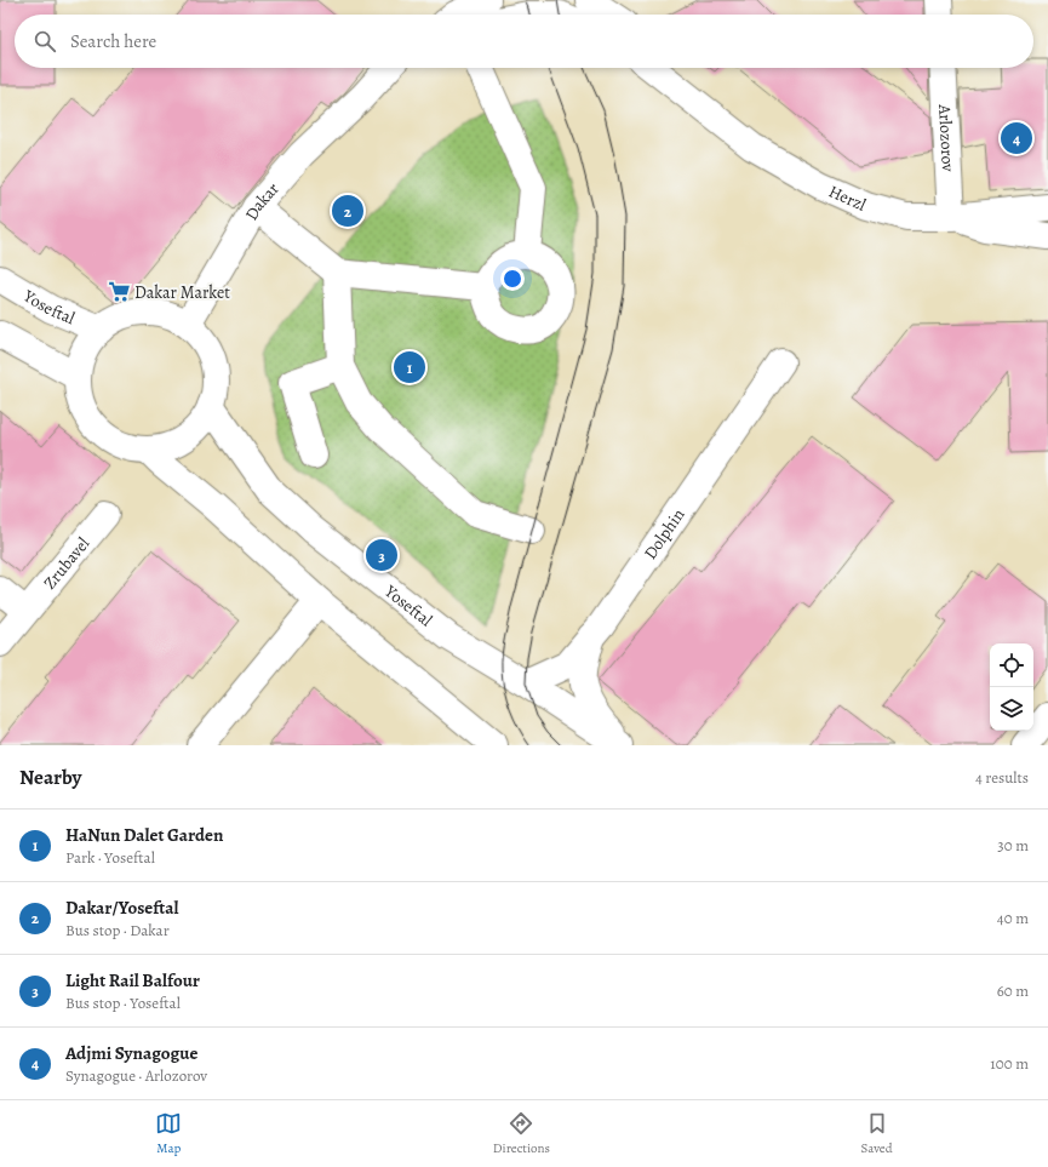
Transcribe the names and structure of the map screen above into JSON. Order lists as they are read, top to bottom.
{
  "streets": {
    "street": [
      "Arlozorov",
      "Herzl",
      "Dakar",
      "Yoseftal",
      "Dolphin",
      "Zrubavel"
    ]
  },
  "crossings": [
    ["Arlozorov", "Herzl"],
    ["Dakar", "Yoseftal"],
    ["Yoseftal", "Dolphin"]
  ],
  "places": {
    "supermarket": ["Dakar Market"]
  },
  "page": {
    "search": "Search here",
    "pins": [
      "4",
      "2",
      "1",
      "3"
    ],
    "heading": ["Nearby", "4 results"],
    "list": [
      {
        "mark": "1",
        "name": "HaNun Dalet Garden",
        "note": "Park · Yoseftal",
        "value": "30 m"
      },
      {
        "mark": "2",
        "name": "Dakar/Yoseftal",
        "note": "Bus stop · Dakar",
        "value": "40 m"
      },
      {
        "mark": "3",
        "name": "Light Rail Balfour",
        "note": "Bus stop · Yoseftal",
        "value": "60 m"
      },
      {
        "mark": "4",
        "name": "Adjmi Synagogue",
        "note": "Synagogue · Arlozorov",
        "value": "100 m"
      }
    ],
    "nav": ["Map", "Directions", "Saved"]
  }
}
